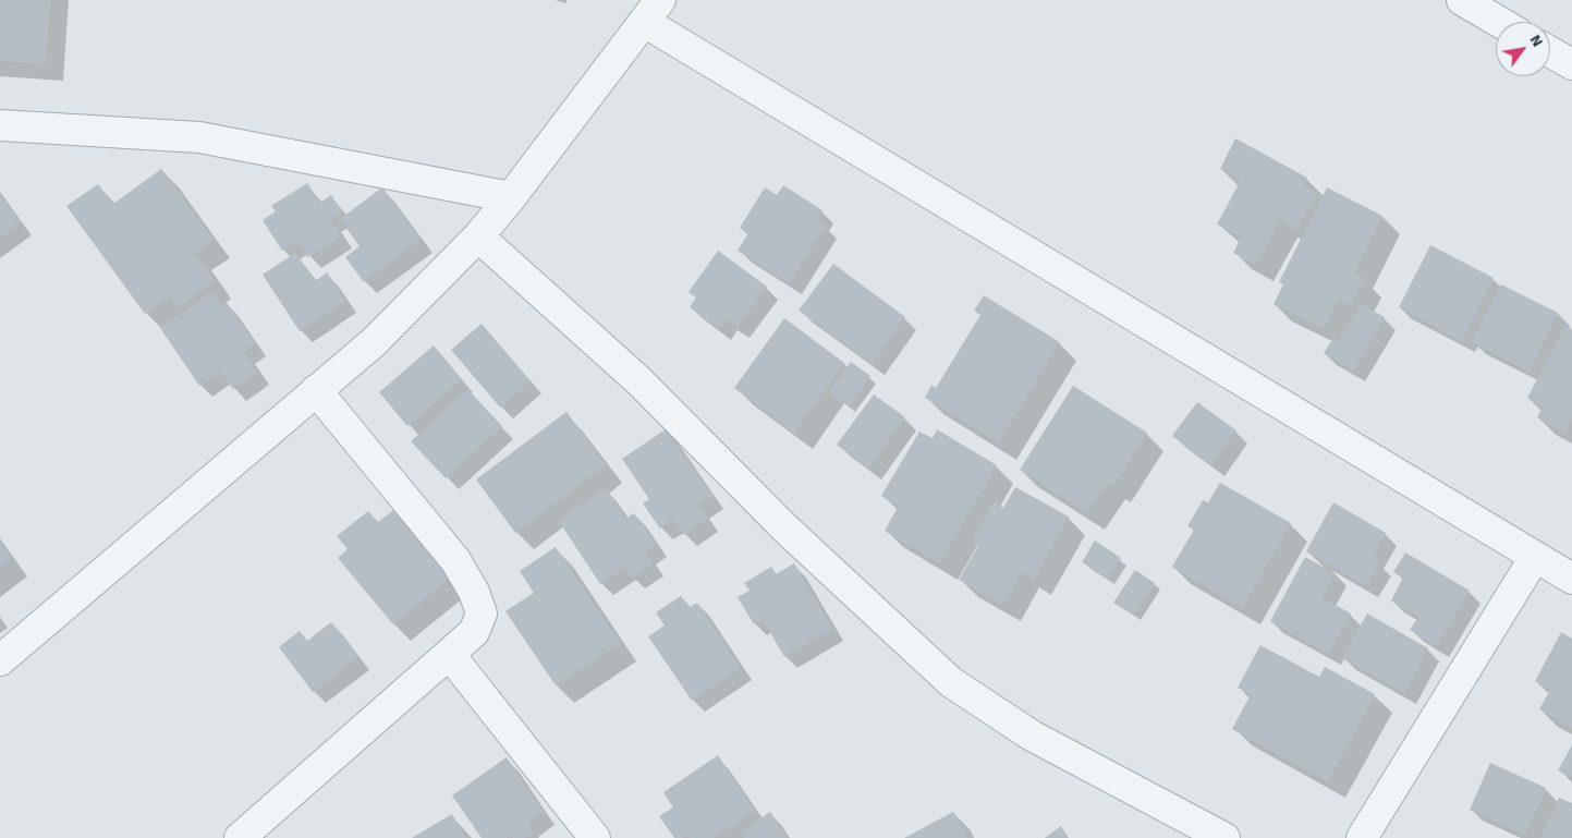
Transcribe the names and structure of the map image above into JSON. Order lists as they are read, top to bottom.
{
  "north": "top right"
}
